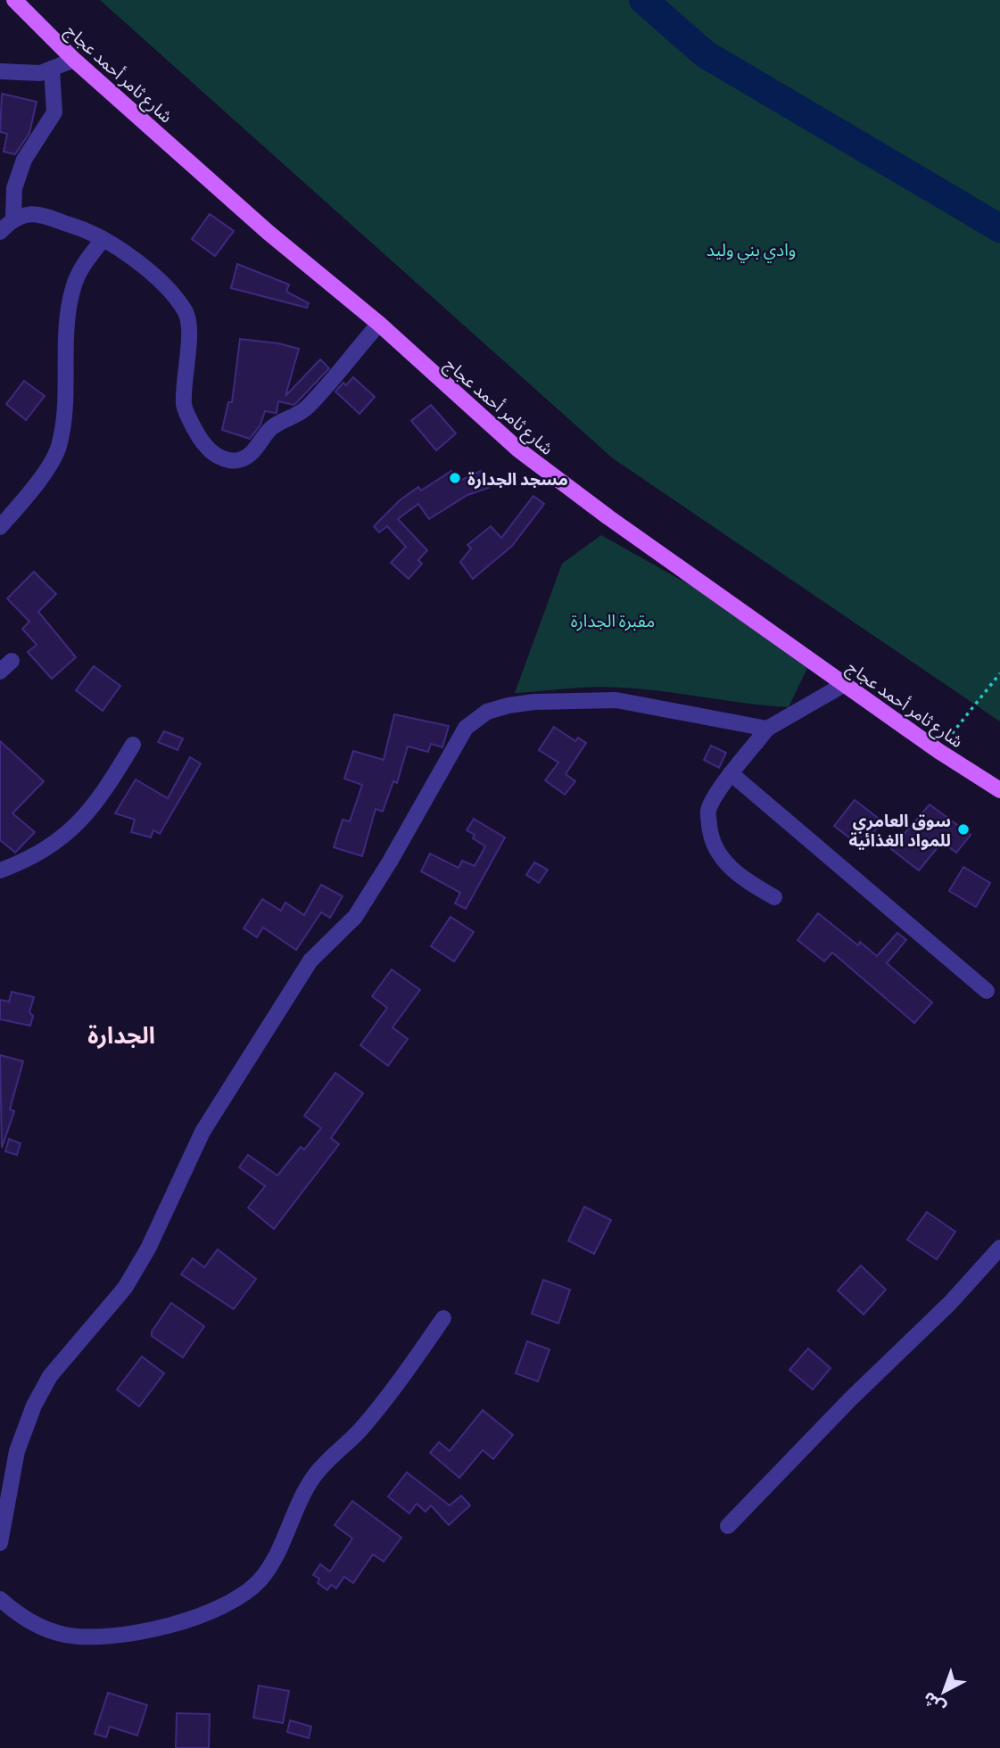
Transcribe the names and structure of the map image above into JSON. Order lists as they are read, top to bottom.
{
  "streets": {
    "main road": ["شارع ثامر أحمد عجاج"]
  },
  "districts": ["الجدارة"],
  "parks": ["وادي بني وليد", "مقبرة الجدارة"],
  "places": ["مسجد الجدارة", "سوق العامري للمواد الغذائية"],
  "north": "bottom left"
}
